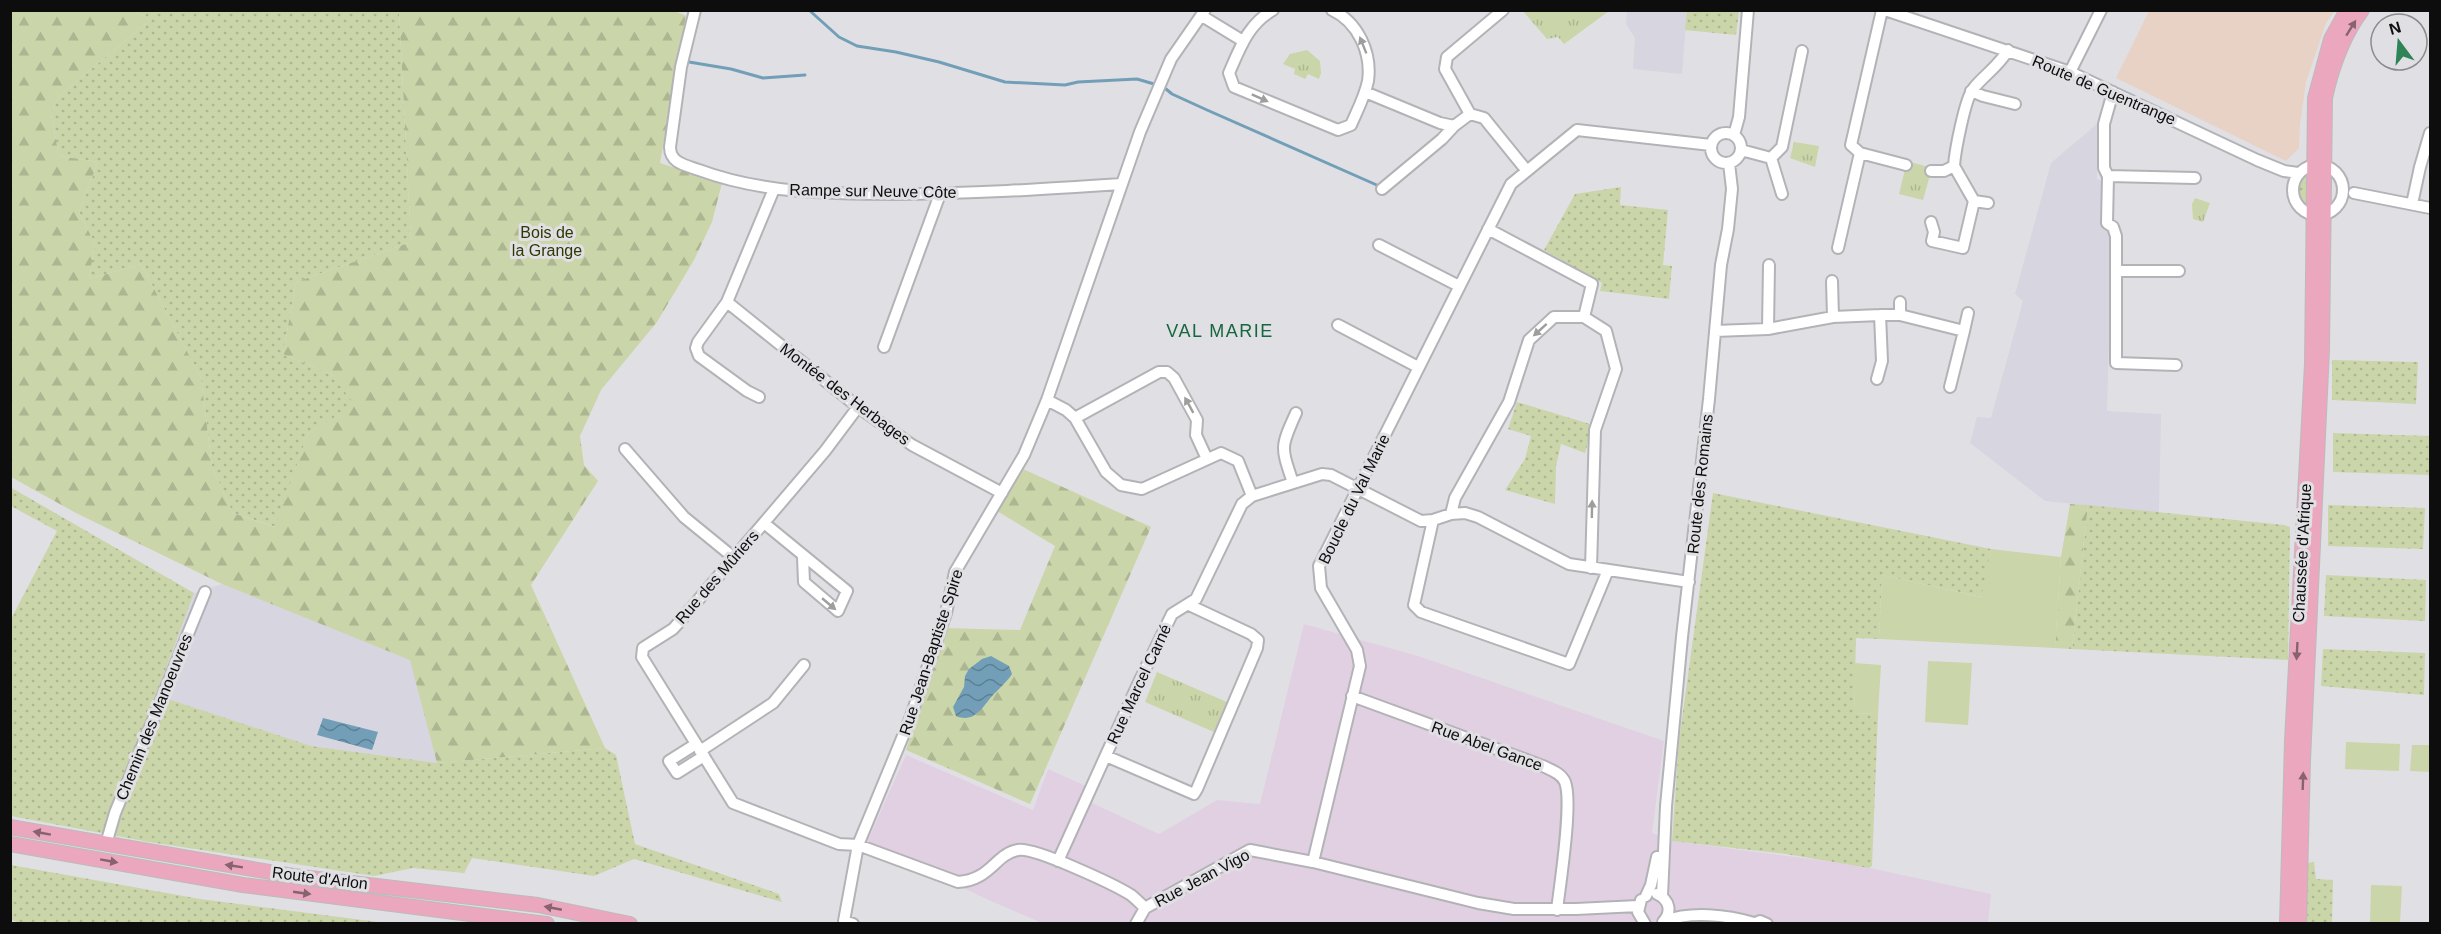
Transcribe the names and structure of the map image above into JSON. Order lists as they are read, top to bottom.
{
  "streets": {
    "main road": ["Chaussée d'Afrique", "Route d'Arlon"],
    "street": [
      "Route de Guentrange",
      "Rampe sur Neuve Côte",
      "Montée des Herbages",
      "Route des Romains",
      "Boucle du Val Marie",
      "Rue des Mûriers",
      "Rue Jean-Baptiste Spire",
      "Rue Marcel Carné",
      "Chemin des Manoeuvres",
      "Rue Abel Gance",
      "Rue Jean Vigo"
    ]
  },
  "crossings": [
    ["Rampe sur Neuve Côte", "Rue Jean-Baptiste Spire"],
    ["Montée des Herbages", "Rue des Mûriers"],
    ["Montée des Herbages", "Rue Jean-Baptiste Spire"],
    ["Route des Romains", "Boucle du Val Marie"],
    ["Boucle du Val Marie", "Rue Abel Gance"],
    ["Boucle du Val Marie", "Rue Jean Vigo"],
    ["Rue des Mûriers", "Rue Jean-Baptiste Spire"],
    ["Rue des Mûriers", "Rue Marcel Carné"],
    ["Chemin des Manoeuvres", "Route d'Arlon"]
  ],
  "districts": ["VAL MARIE"],
  "parks": ["Bois de la Grange"],
  "north": "top"
}
